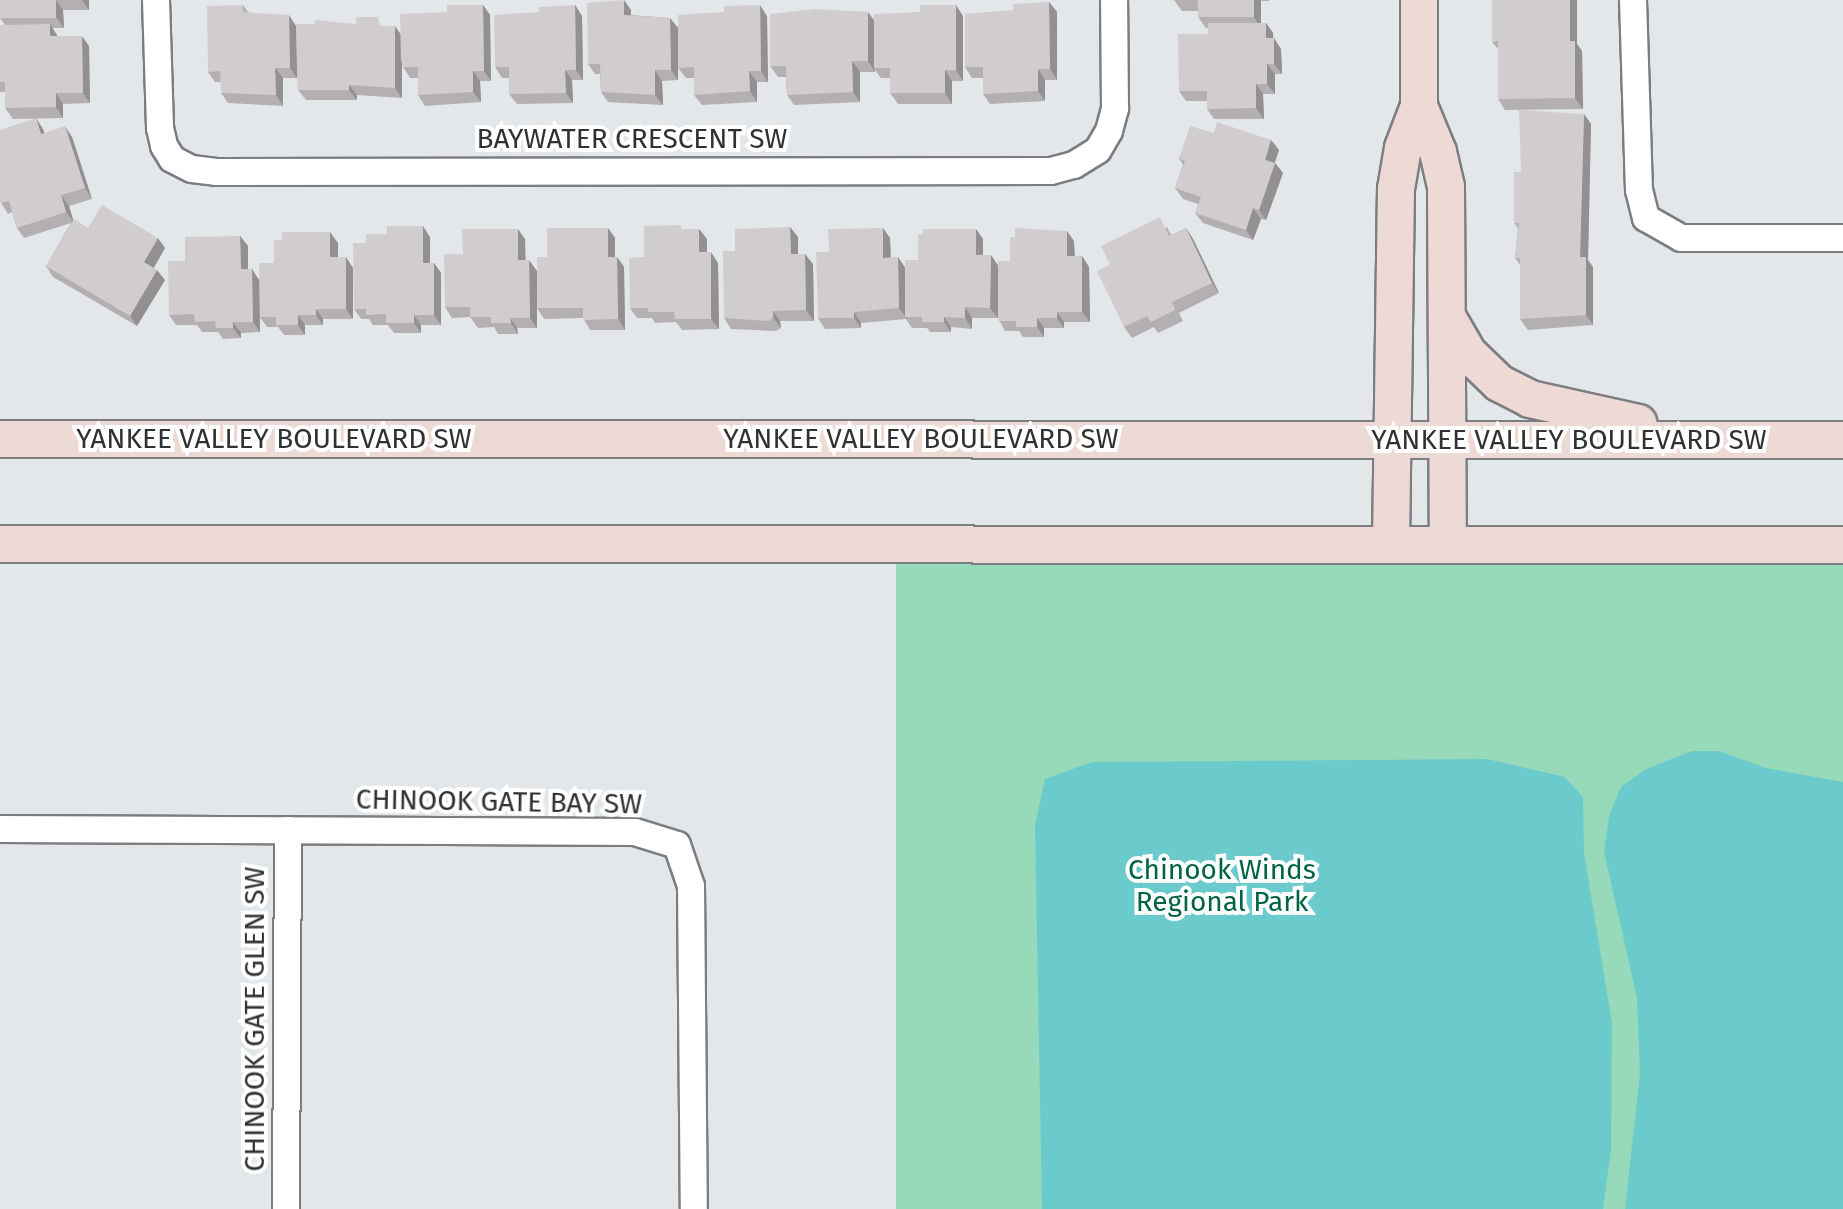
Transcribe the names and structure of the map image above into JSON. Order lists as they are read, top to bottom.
{
  "streets": {
    "main road": ["YANKEE VALLEY BOULEVARD SW"],
    "street": ["BAYWATER CRESCENT SW", "CHINOOK GATE BAY SW", "CHINOOK GATE GLEN SW"]
  },
  "crossings": [
    ["CHINOOK GATE BAY SW", "CHINOOK GATE GLEN SW"]
  ],
  "parks": ["Chinook Winds Regional Park"]
}
